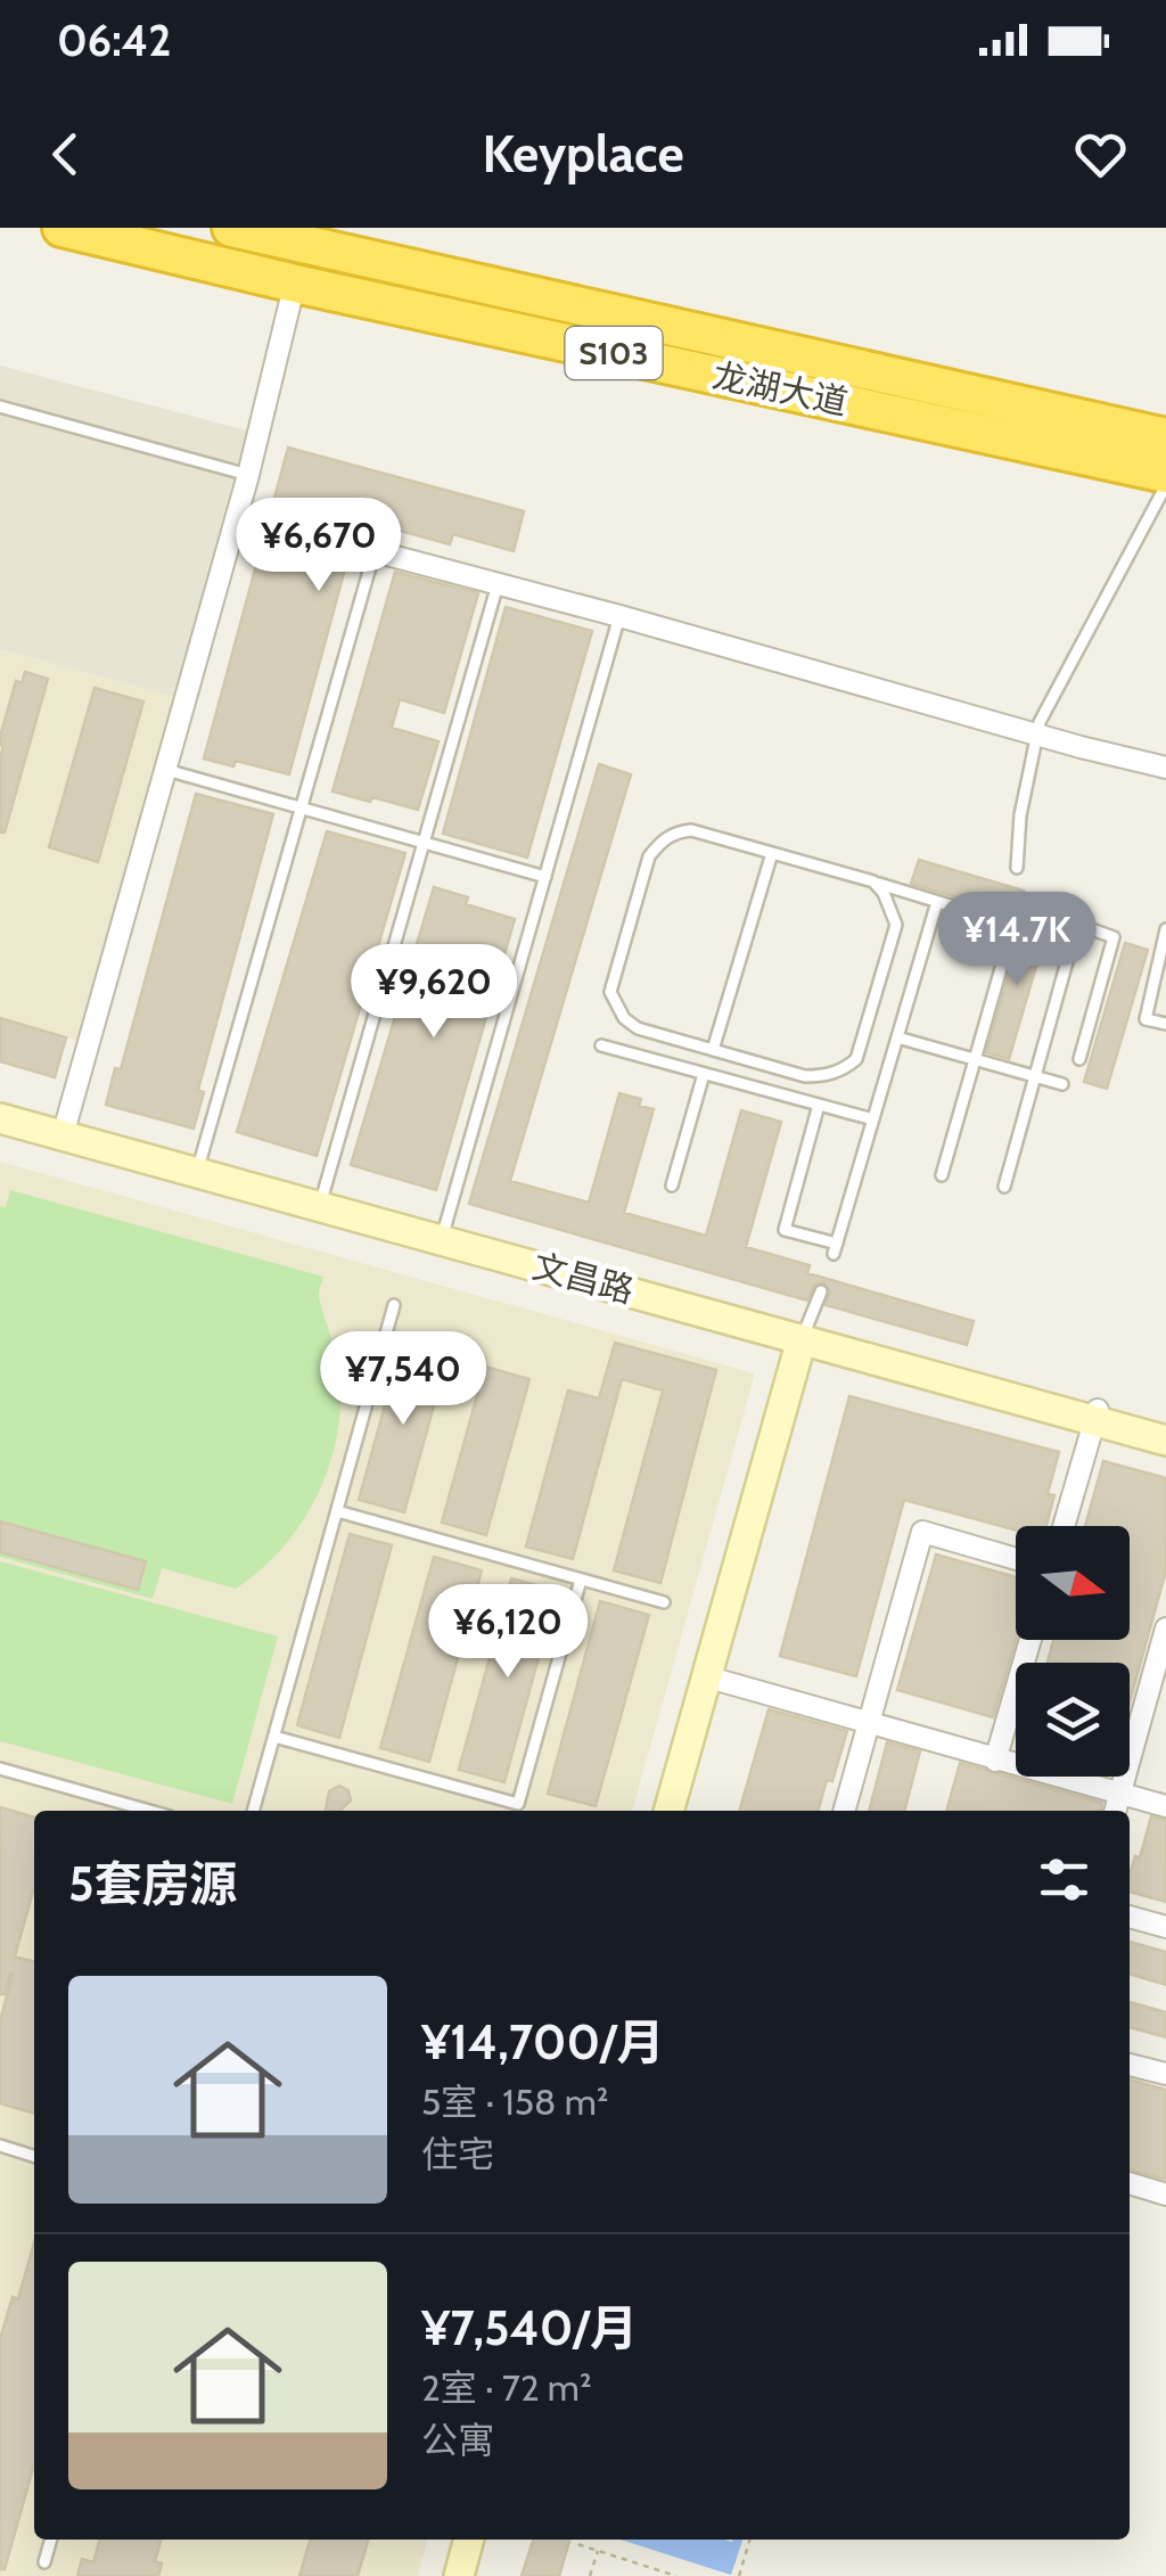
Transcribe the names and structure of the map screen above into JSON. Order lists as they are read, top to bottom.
{
  "streets": {
    "highway": ["S103", "龙湖大道"],
    "street": ["文昌路"]
  },
  "north": "right",
  "page": {
    "status": "06:42",
    "header": "Keyplace",
    "price": [
      "¥6,670",
      "¥14.7K",
      "¥9,620",
      "¥7,540",
      "¥6,120"
    ],
    "heading": "5套房源",
    "list": [
      {
        "name": "¥14,700/月",
        "note": "5室 · 158 m² · 住宅"
      },
      {
        "name": "¥7,540/月",
        "note": "2室 · 72 m² · 公寓"
      }
    ]
  }
}
